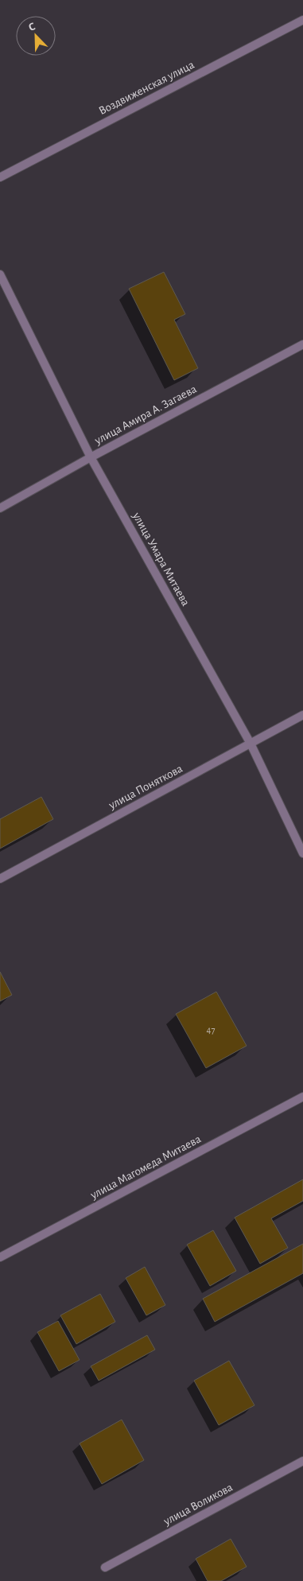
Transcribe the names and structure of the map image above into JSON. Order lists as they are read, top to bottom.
{
  "streets": {
    "street": [
      "Воздвиженская улица",
      "улица Амира А. Загаева",
      "улица Умара Митаева",
      "улица Поняткова",
      "улица Магомеда Митаева",
      "улица Воликова"
    ]
  },
  "crossings": [
    ["улица Амира А. Загаева", "улица Умара Митаева"],
    ["улица Умара Митаева", "улица Поняткова"]
  ],
  "house_numbers": ["47"],
  "north": "top left"
}
